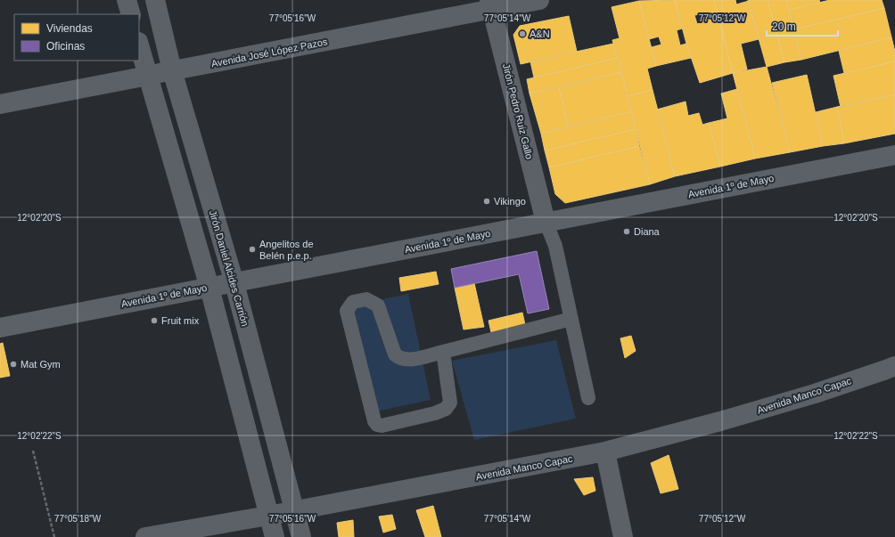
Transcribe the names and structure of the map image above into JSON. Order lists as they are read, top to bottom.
{
  "streets": {
    "street": [
      "Avenida José López Pazos",
      "Jirón Pedro Ruiz Gallo",
      "Avenida 1º de Mayo",
      "Jirón Daniel Alcides Carrión",
      "Avenida Manco Capac"
    ]
  },
  "crossings": [
    ["Avenida José López Pazos", "Jirón Pedro Ruiz Gallo"],
    ["Avenida José López Pazos", "Jirón Daniel Alcides Carrión"],
    ["Jirón Pedro Ruiz Gallo", "Avenida 1º de Mayo"],
    ["Avenida 1º de Mayo", "Jirón Daniel Alcides Carrión"],
    ["Jirón Daniel Alcides Carrión", "Avenida Manco Capac"]
  ],
  "places": [
    "A&N",
    "Vikingo",
    "Diana",
    "Angelitos de Belén p.e.p.",
    "Fruit mix",
    "Mat Gym"
  ],
  "legend": ["Viviendas", "Oficinas"],
  "scale_bar": "20 m",
  "coordinates": [
    "77°05'16\"W",
    "77°05'14\"W",
    "77°05'12\"W",
    "12°02'20\"S",
    "12°02'22\"S",
    "77°05'18\"W"
  ]
}
